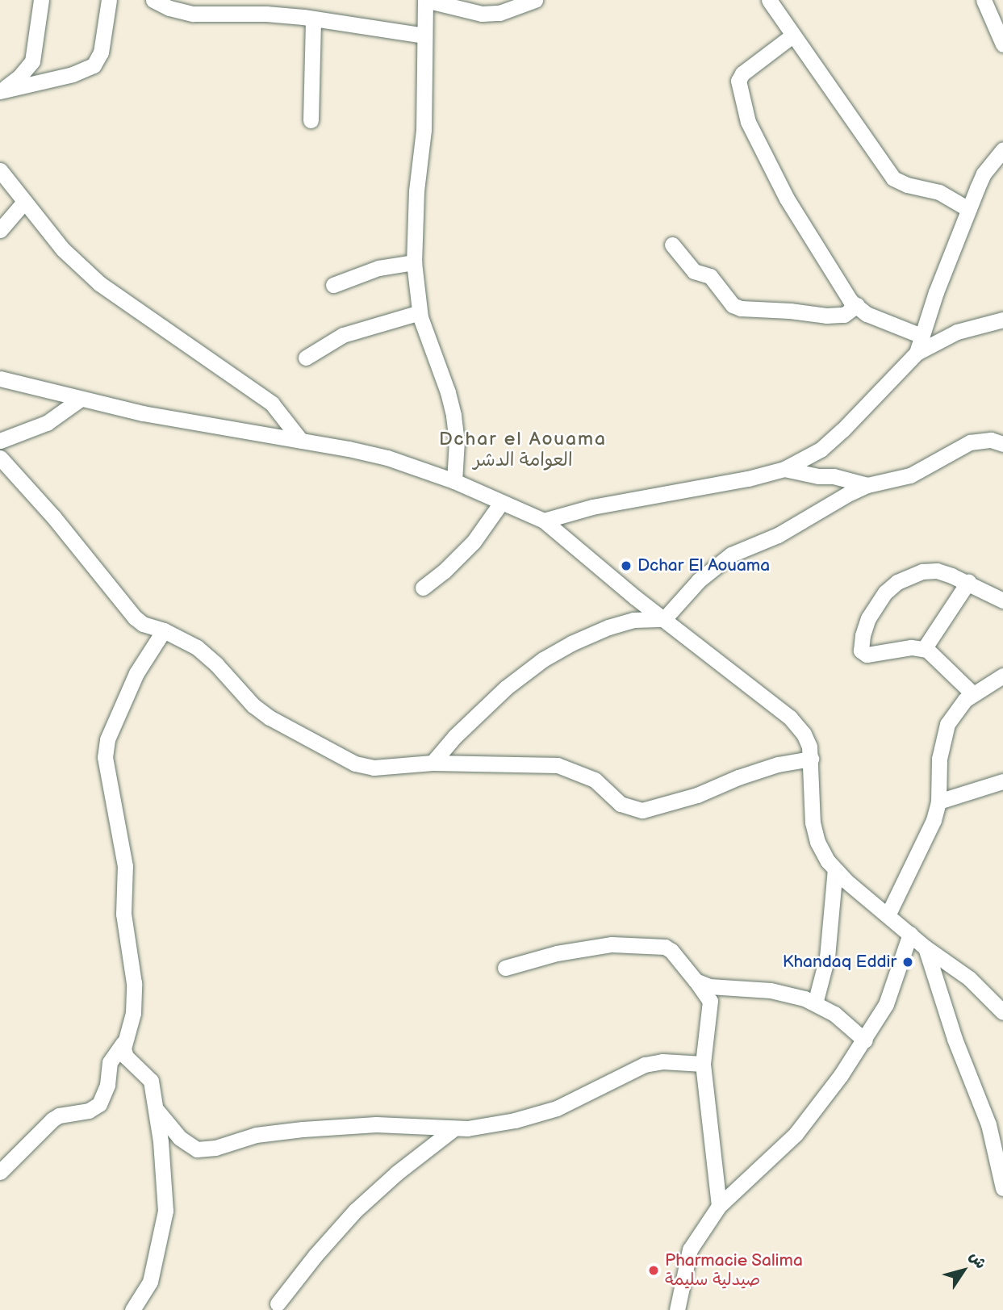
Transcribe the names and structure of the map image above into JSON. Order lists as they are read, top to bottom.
{
  "districts": ["Dchar el Aouama العوامة الدشر"],
  "places": ["Dchar El Aouama", "Khandaq Eddir", "Pharmacie Salima صيدلية سليمة"],
  "north": "top right"
}
